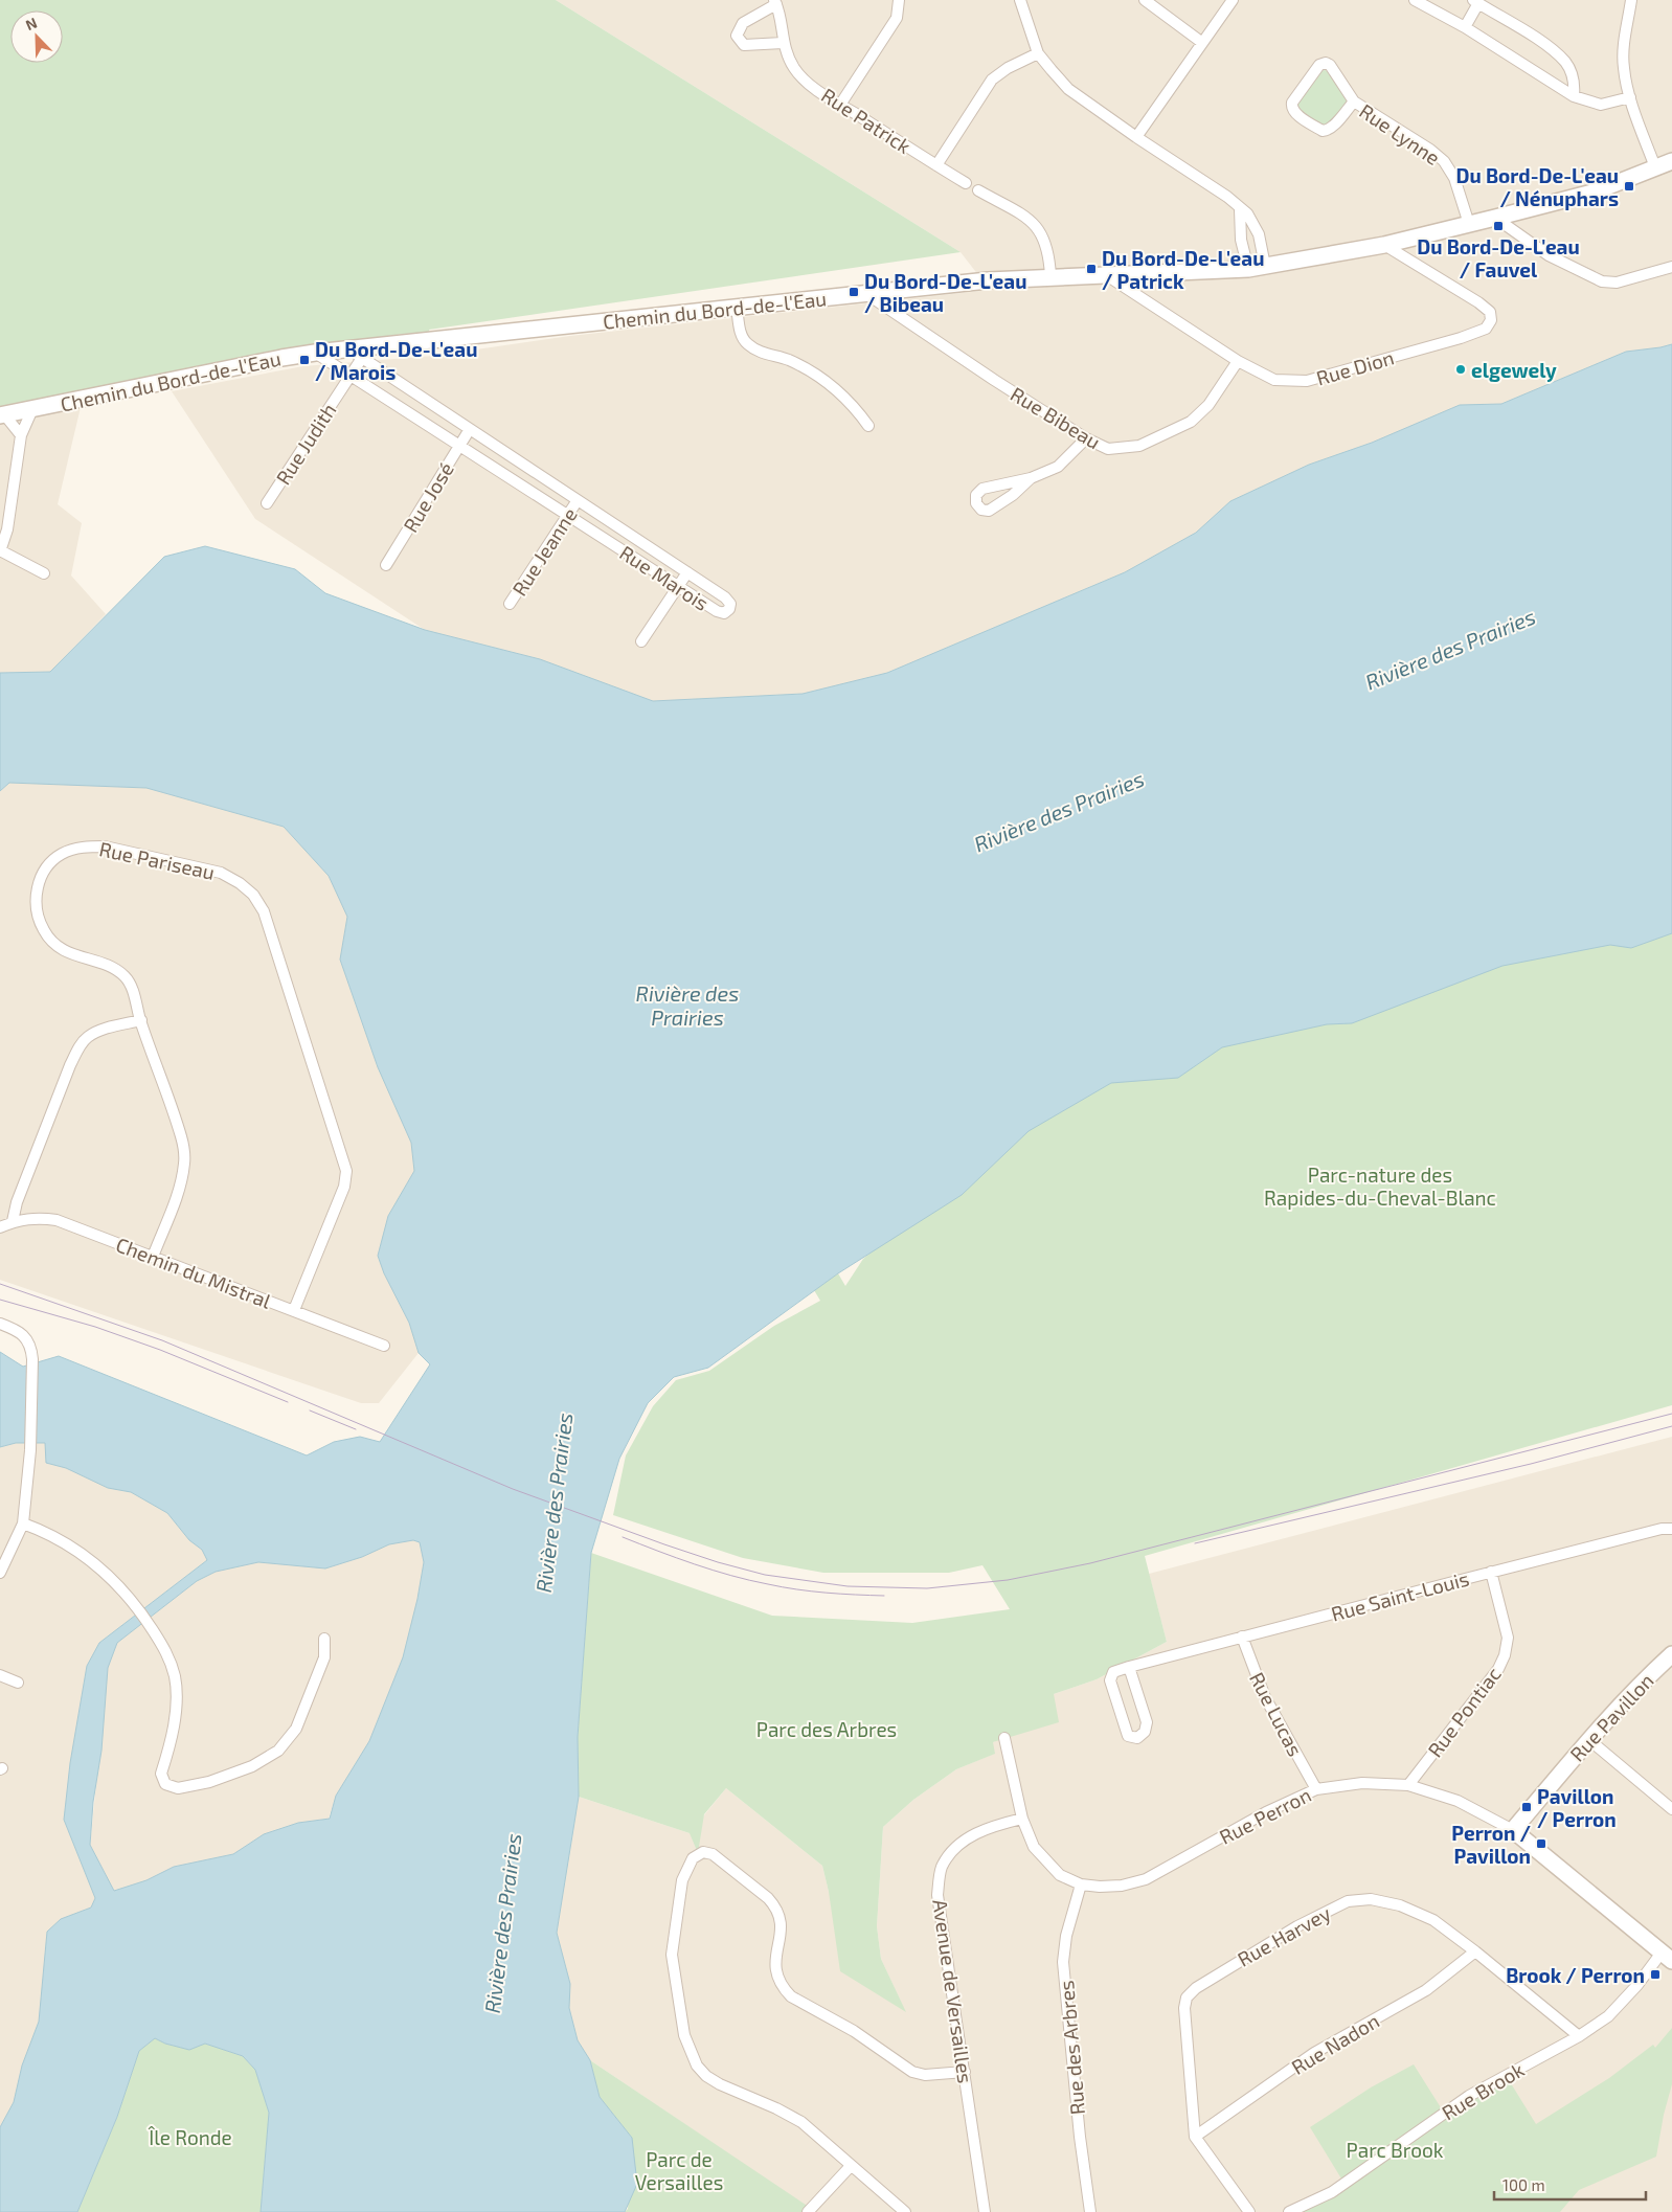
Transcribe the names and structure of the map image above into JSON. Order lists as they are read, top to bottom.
{
  "streets": {
    "street": [
      "Rue Patrick",
      "Rue Lynne",
      "Chemin du Bord-de-l'Eau",
      "Rue Dion",
      "Rue Bibeau",
      "Rue Judith",
      "Rue José",
      "Rue Jeanne",
      "Rue Marois",
      "Rue Pariseau",
      "Chemin du Mistral",
      "Rue Saint-Louis",
      "Rue Pontiac",
      "Rue Lucas",
      "Rue Pavillon",
      "Rue Perron",
      "Rue Harvey",
      "Avenue de Versailles",
      "Rue Nadon",
      "Rue des Arbres",
      "Rue Brook"
    ]
  },
  "crossings": [
    ["Rue Lynne", "Chemin du Bord-de-l'Eau"],
    ["Chemin du Bord-de-l'Eau", "Rue Dion"],
    ["Chemin du Bord-de-l'Eau", "Rue Bibeau"],
    ["Chemin du Bord-de-l'Eau", "Rue Judith"],
    ["Chemin du Bord-de-l'Eau", "Rue Marois"],
    ["Rue Dion", "Rue Bibeau"],
    ["Rue Judith", "Rue Marois"],
    ["Rue José", "Rue Marois"],
    ["Rue Jeanne", "Rue Marois"],
    ["Rue Pariseau", "Chemin du Mistral"],
    ["Rue Saint-Louis", "Rue Pontiac"],
    ["Rue Saint-Louis", "Rue Lucas"],
    ["Rue Pontiac", "Rue Perron"],
    ["Rue Lucas", "Rue Perron"],
    ["Rue Pavillon", "Rue Perron"],
    ["Rue Perron", "Avenue de Versailles"],
    ["Rue Perron", "Rue des Arbres"],
    ["Rue Perron", "Rue Brook"],
    ["Rue Harvey", "Rue Nadon"],
    ["Rue Harvey", "Rue Brook"]
  ],
  "water": ["Rivière des Prairies"],
  "parks": [
    "Parc-nature des Rapides-du-Cheval-Blanc",
    "Parc des Arbres",
    "Île Ronde",
    "Parc Brook",
    "Parc de Versailles"
  ],
  "places": {
    "transit": [
      "Du Bord-De-L'eau / Nénuphars",
      "Du Bord-De-L'eau / Fauvel",
      "Du Bord-De-L'eau / Patrick",
      "Du Bord-De-L'eau / Bibeau",
      "Du Bord-De-L'eau / Marois",
      "Pavillon / Perron",
      "Perron / Pavillon",
      "Brook / Perron"
    ],
    "other": ["elgewely"]
  },
  "scale_bar": "100 m",
  "north": "top left"
}
